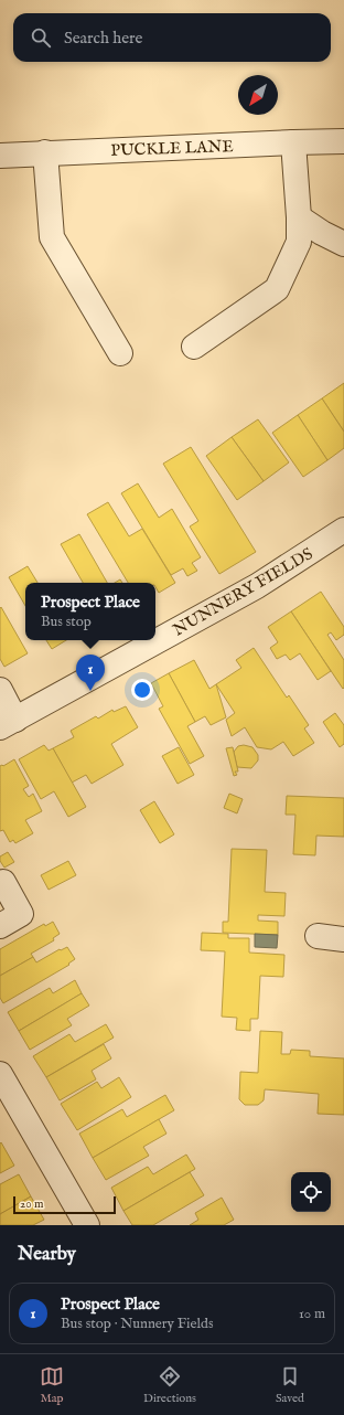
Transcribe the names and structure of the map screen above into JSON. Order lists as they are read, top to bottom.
{
  "streets": {
    "street": ["PUCKLE LANE", "NUNNERY FIELDS"]
  },
  "scale_bar": "20 m",
  "north": "bottom left",
  "page": {
    "search": "Search here",
    "popup": ["Prospect Place", "Bus stop"],
    "pins": "1",
    "scale": "20 m",
    "heading": "Nearby",
    "list": [
      {
        "mark": "1",
        "name": "Prospect Place",
        "note": "Bus stop · Nunnery Fields",
        "value": "10 m"
      }
    ],
    "nav": ["Map", "Directions", "Saved"]
  }
}
